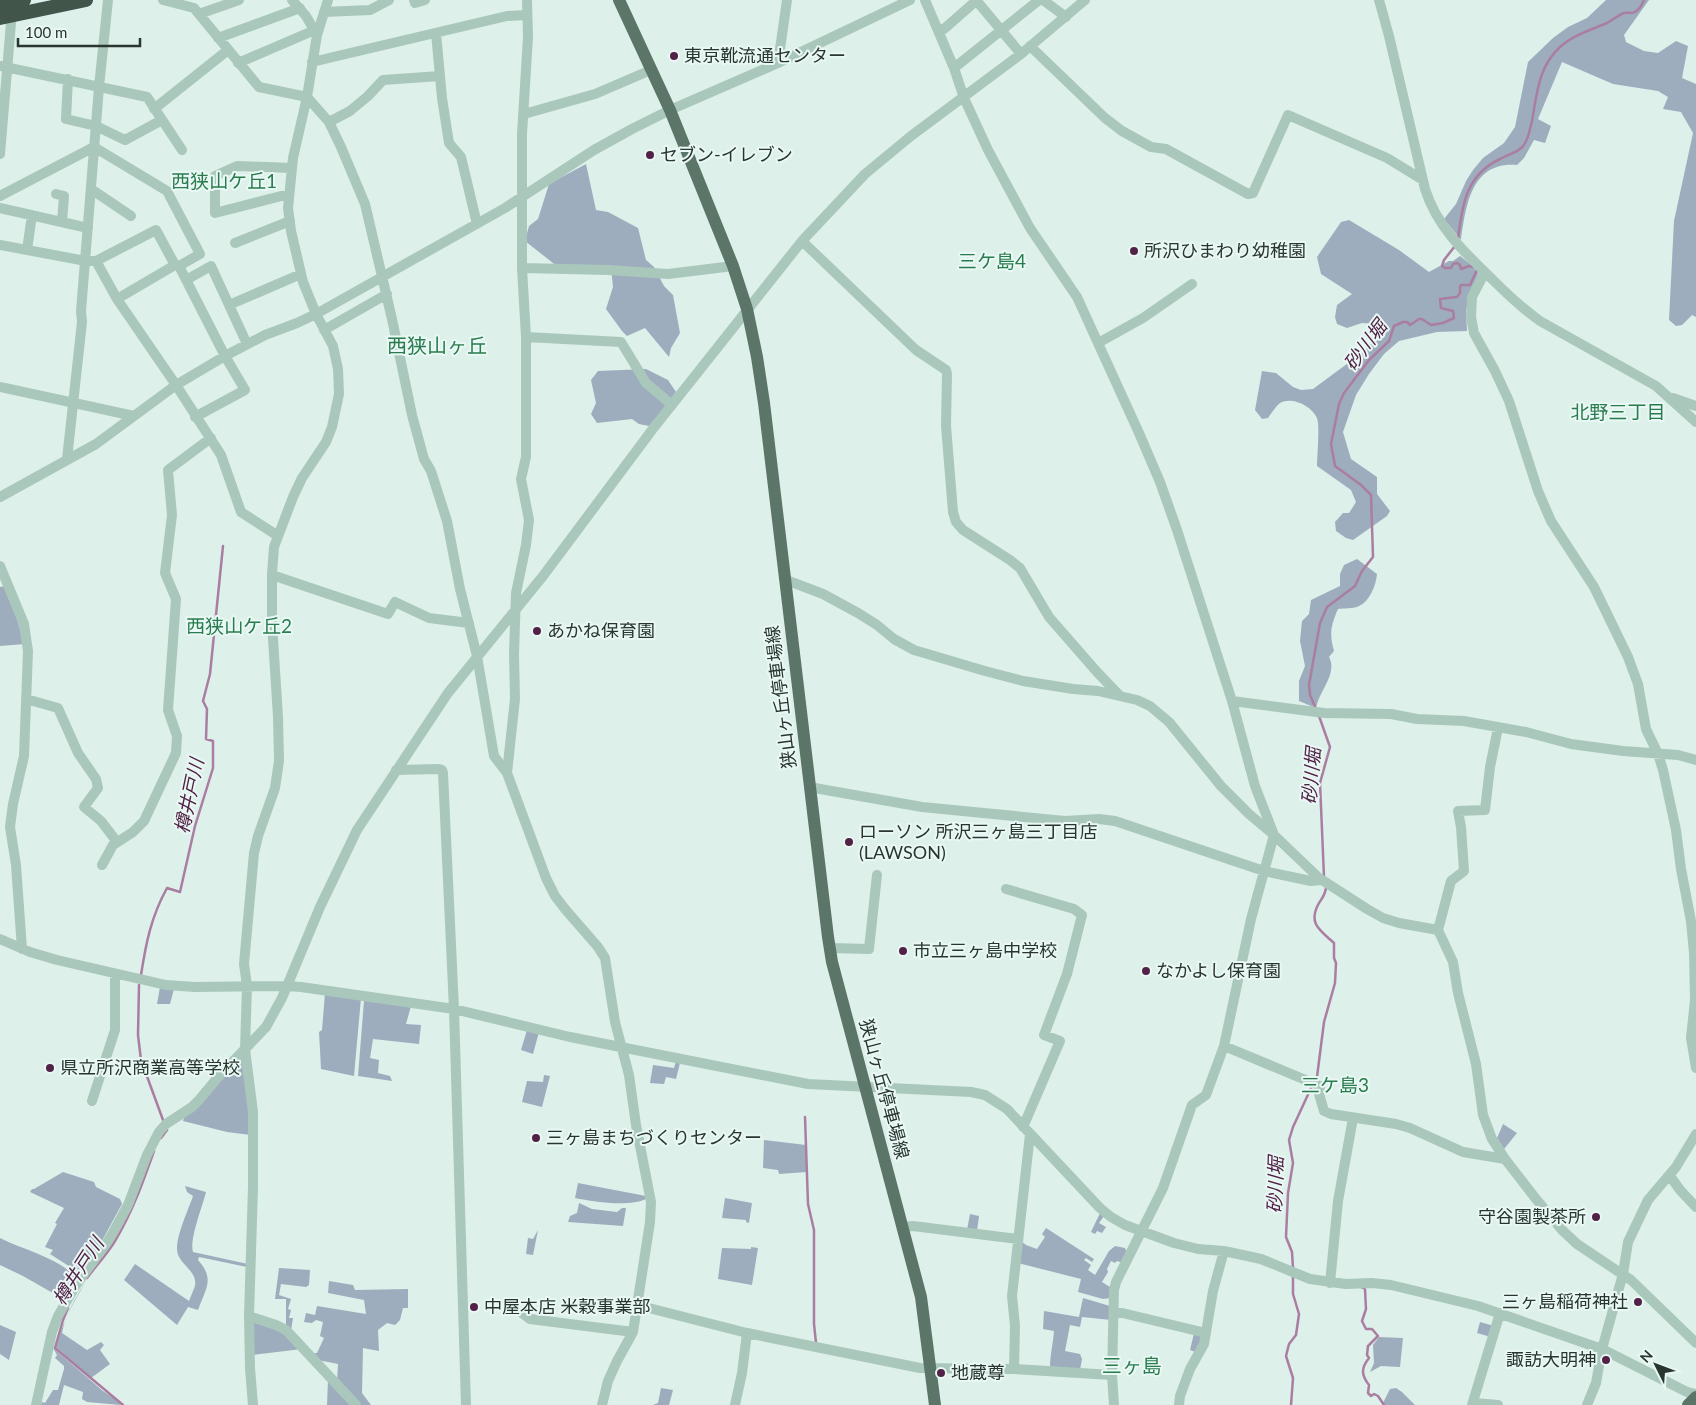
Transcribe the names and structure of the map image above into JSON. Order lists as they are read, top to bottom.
{
  "streets": {
    "main road": ["狭山ヶ丘停車場線"]
  },
  "districts": [
    "西狭山ケ丘1",
    "三ケ島4",
    "西狭山ヶ丘",
    "北野三丁目",
    "西狭山ケ丘2",
    "三ケ島3",
    "三ヶ島"
  ],
  "water": ["砂川堀", "樽井戸川"],
  "places": [
    "東京靴流通センター",
    "セブン-イレブン",
    "所沢ひまわり幼稚園",
    "あかね保育園",
    "ローソン 所沢三ヶ島三丁目店 (LAWSON)",
    "市立三ヶ島中学校",
    "なかよし保育園",
    "県立所沢商業高等学校",
    "三ヶ島まちづくりセンター",
    "守谷園製茶所",
    "三ヶ島稲荷神社",
    "中屋本店 米穀事業部",
    "諏訪大明神",
    "地蔵尊"
  ],
  "scale_bar": "100 m",
  "north": "top left"
}
